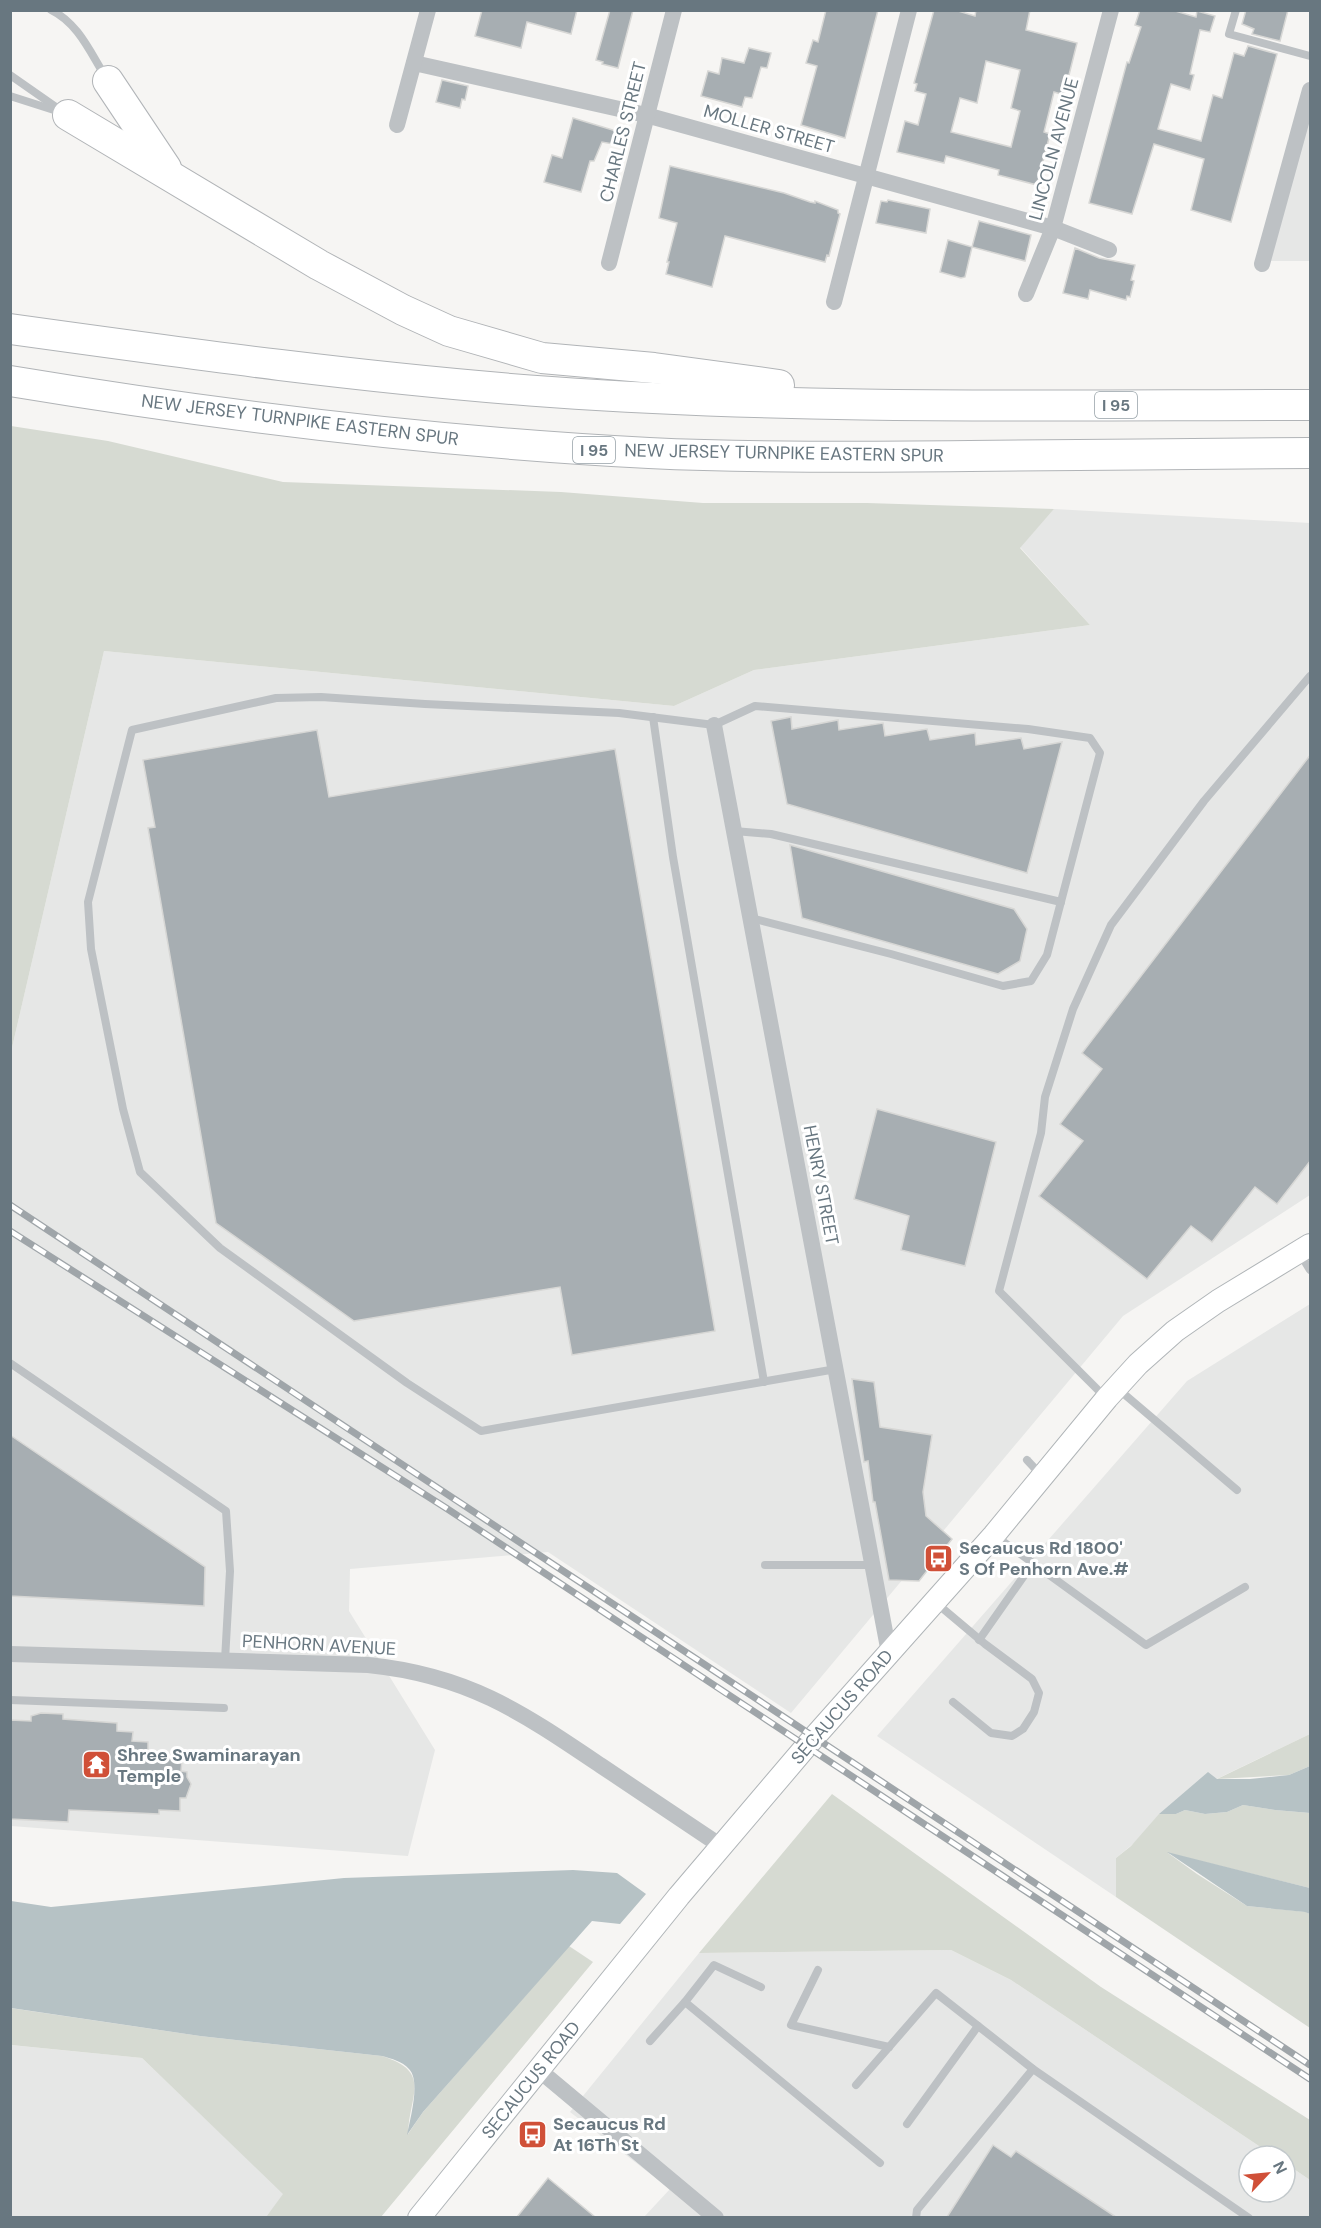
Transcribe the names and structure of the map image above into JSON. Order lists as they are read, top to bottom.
{
  "streets": {
    "highway": ["I 95", "NEW JERSEY TURNPIKE EASTERN SPUR"],
    "main road": ["SECAUCUS ROAD"],
    "street": [
      "MOLLER STREET",
      "CHARLES STREET",
      "LINCOLN AVENUE",
      "HENRY STREET",
      "PENHORN AVENUE"
    ]
  },
  "crossings": [
    ["MOLLER STREET", "CHARLES STREET"],
    ["MOLLER STREET", "LINCOLN AVENUE"],
    ["HENRY STREET", "SECAUCUS ROAD"],
    ["PENHORN AVENUE", "SECAUCUS ROAD"]
  ],
  "places": {
    "bus stop": ["Secaucus Rd 1800' S Of Penhorn Ave.#", "Secaucus Rd At 16Th St"],
    "temple": ["Shree Swaminarayan Temple"]
  },
  "north": "top right"
}
